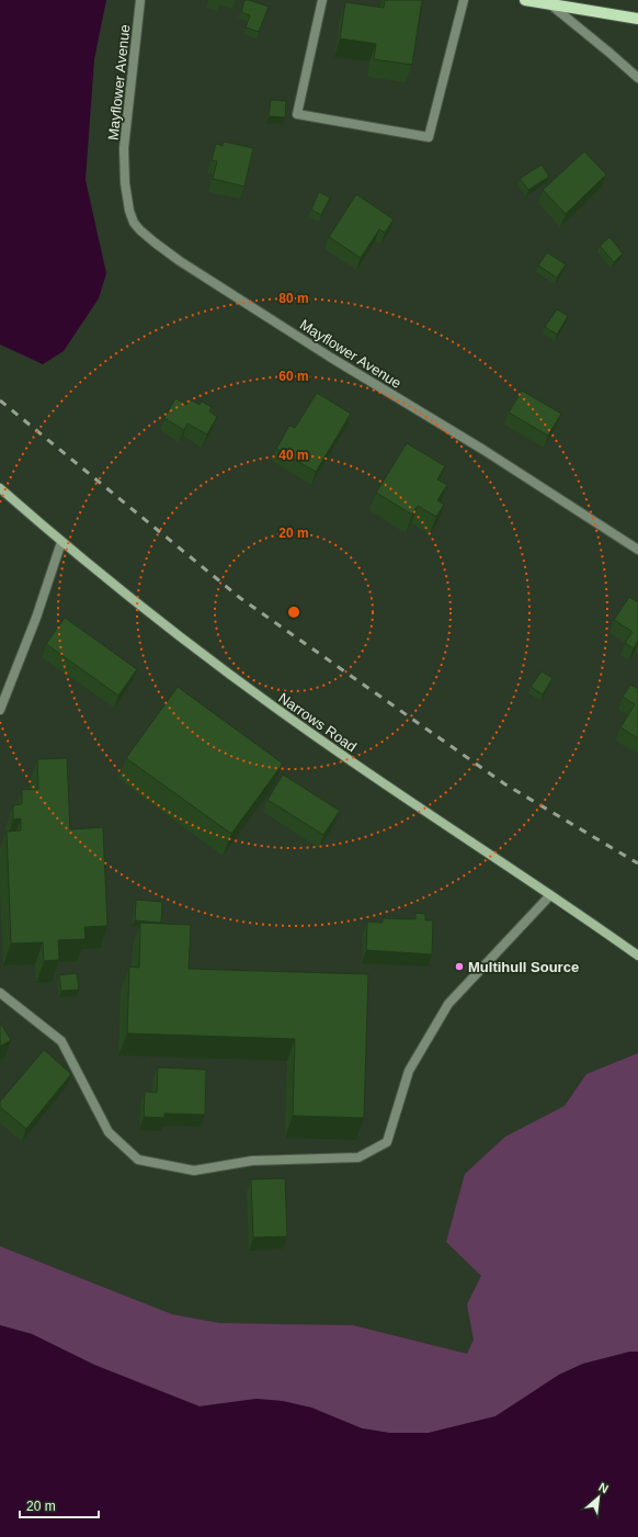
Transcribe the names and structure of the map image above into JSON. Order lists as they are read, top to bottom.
{
  "streets": {
    "main road": ["Narrows Road"],
    "street": ["Mayflower Avenue"]
  },
  "places": ["Multihull Source"],
  "scale_bar": "20 m",
  "north": "top right",
  "rings": [
    "80 m",
    "60 m",
    "40 m",
    "20 m"
  ]
}
